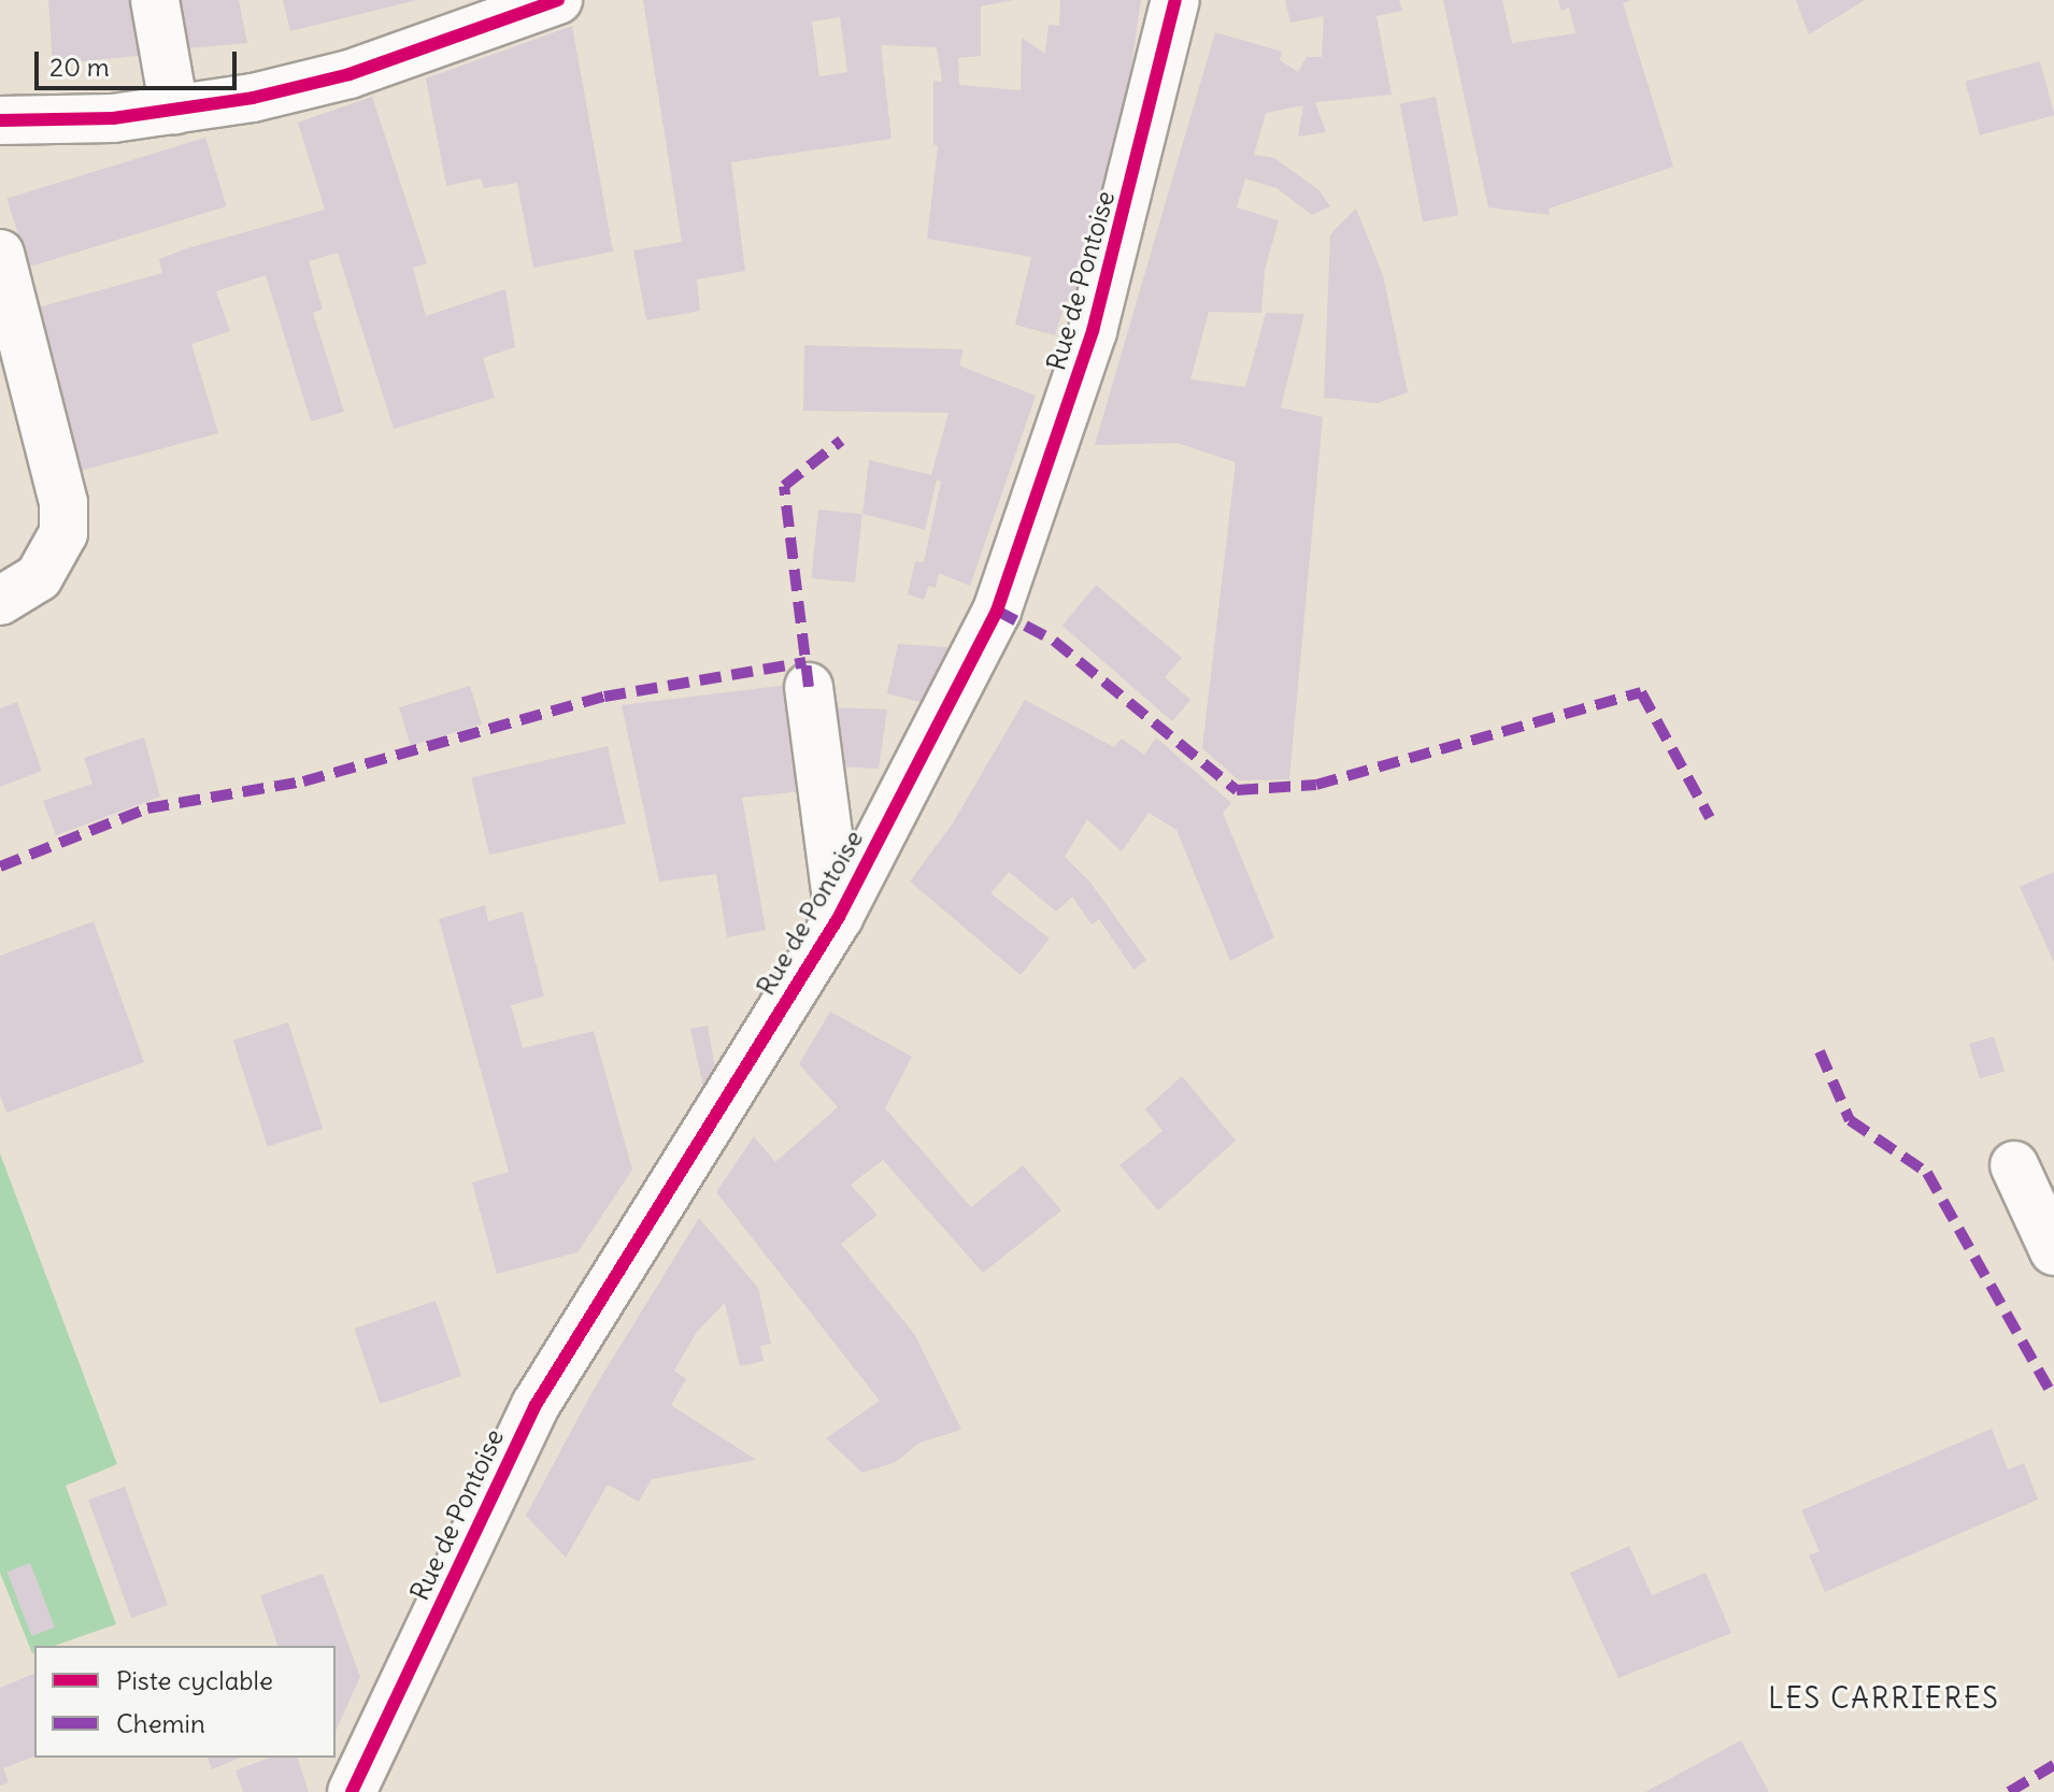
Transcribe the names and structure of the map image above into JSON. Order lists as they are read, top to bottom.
{
  "streets": {
    "street": ["Rue de Pontoise"]
  },
  "districts": ["LES CARRIERES"],
  "legend": ["Piste cyclable", "Chemin"],
  "scale_bar": "20 m"
}
